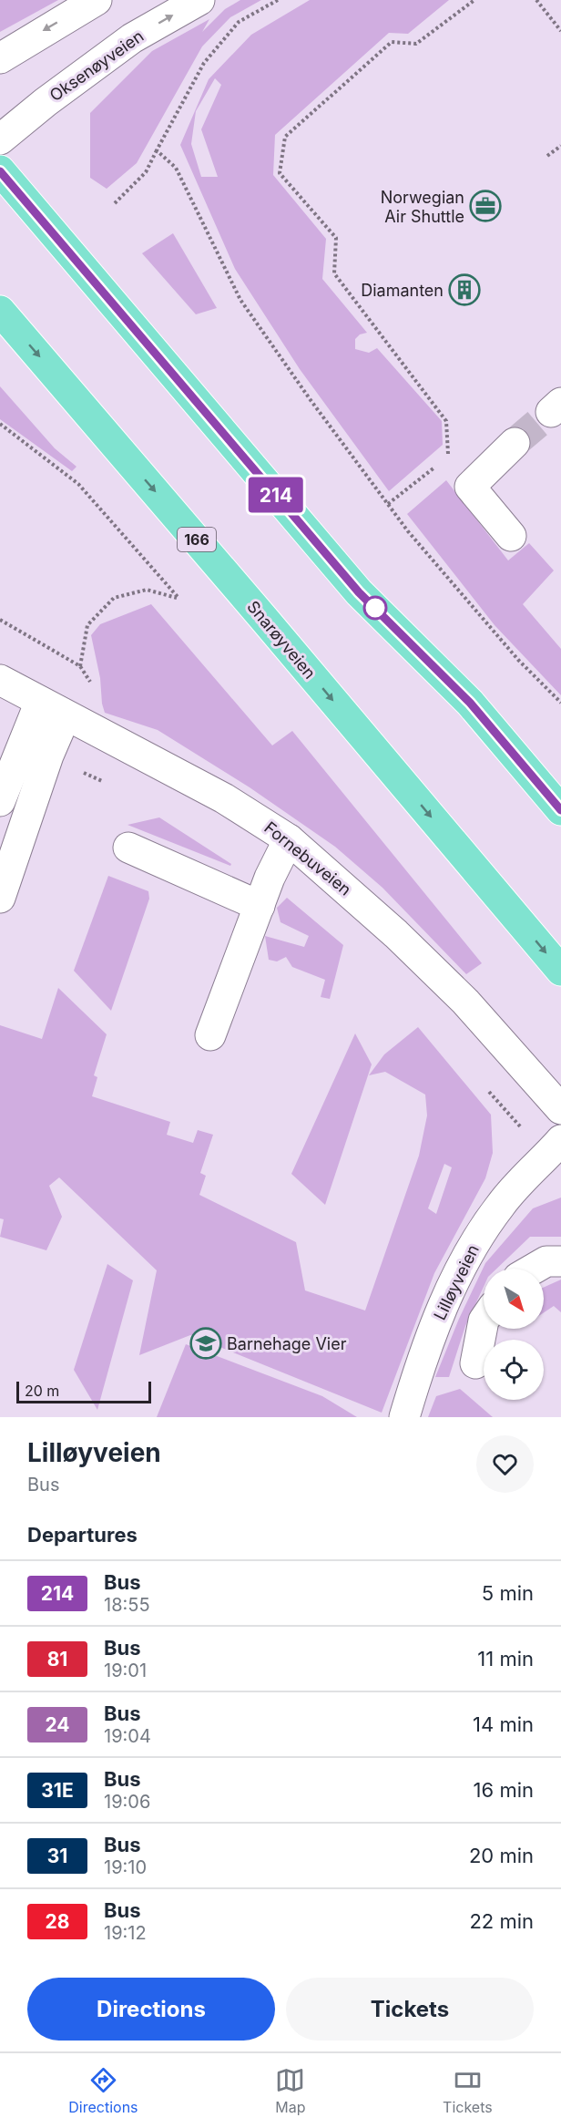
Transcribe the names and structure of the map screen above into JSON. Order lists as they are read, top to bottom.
{
  "streets": {
    "main road": ["166", "Snarøyveien"],
    "street": ["Oksenøyveien", "Fornebuveien", "Lilløyveien"]
  },
  "places": {
    "office": ["Norwegian Air Shuttle"],
    "building": ["Diamanten"],
    "school or university": ["Barnehage Vier"]
  },
  "lines": ["bus line 214"],
  "scale_bar": "20 m",
  "north": "bottom right",
  "page": {
    "on_map": "214",
    "scale": "20 m",
    "heading": [
      ["Lilløyveien", "Bus"],
      "Departures"
    ],
    "list": [
      {
        "mark": "214",
        "name": "Bus",
        "note": "18:55",
        "value": "5 min"
      },
      {
        "mark": "81",
        "name": "Bus",
        "note": "19:01",
        "value": "11 min"
      },
      {
        "mark": "24",
        "name": "Bus",
        "note": "19:04",
        "value": "14 min"
      },
      {
        "mark": "31E",
        "name": "Bus",
        "note": "19:06",
        "value": "16 min"
      },
      {
        "mark": "31",
        "name": "Bus",
        "note": "19:10",
        "value": "20 min"
      },
      {
        "mark": "28",
        "name": "Bus",
        "note": "19:12",
        "value": "22 min"
      }
    ],
    "buttons": ["Directions", "Tickets"],
    "tabs": ["Directions", "Map", "Tickets"]
  }
}
